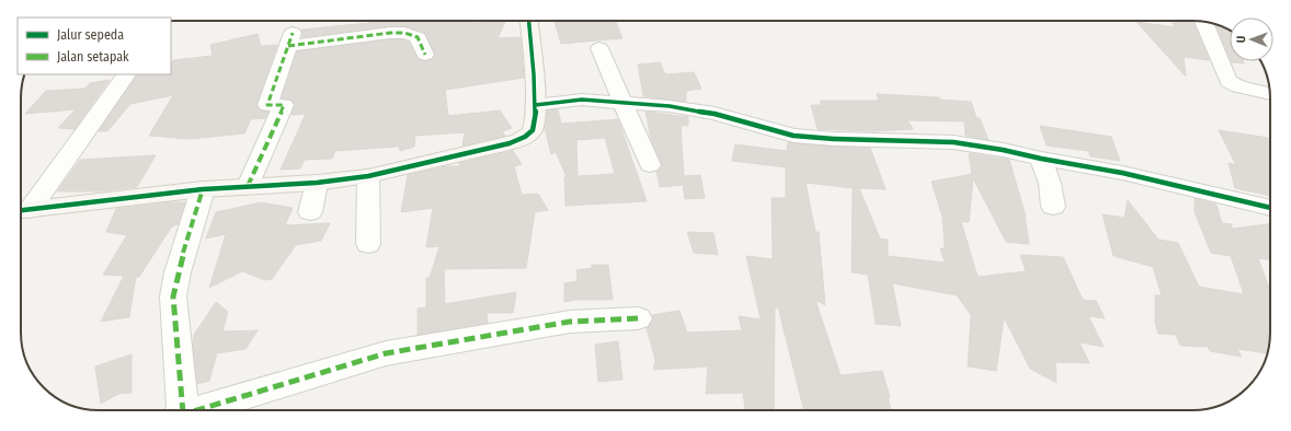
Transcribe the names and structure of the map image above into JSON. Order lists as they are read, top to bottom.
{
  "legend": ["Jalur sepeda", "Jalan setapak"],
  "north": "left"
}
